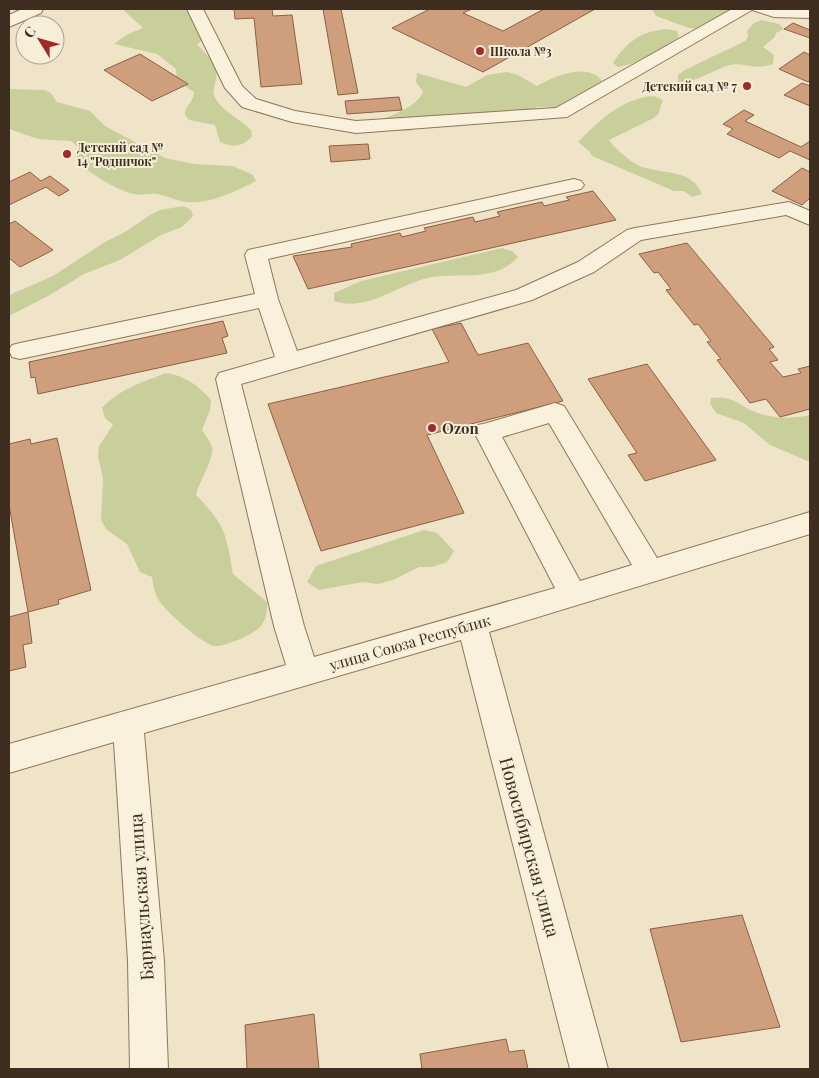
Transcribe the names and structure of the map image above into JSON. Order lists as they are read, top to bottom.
{
  "streets": {
    "street": ["улица Союза Республик", "Новосибирская улица", "Барнаульская улица"]
  },
  "crossings": [
    ["улица Союза Республик", "Новосибирская улица"],
    ["улица Союза Республик", "Барнаульская улица"]
  ],
  "places": [
    "Школа №3",
    "Детский сад № 7",
    "Детский сад № 14 \"Родничок\"",
    "Ozon"
  ],
  "north": "top left"
}
